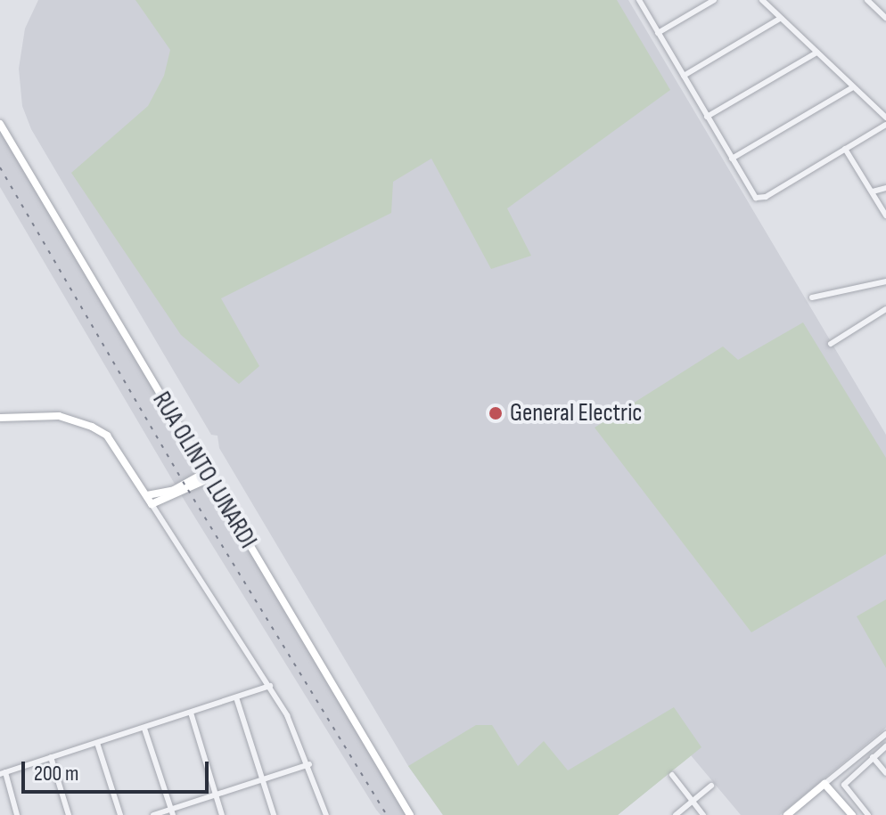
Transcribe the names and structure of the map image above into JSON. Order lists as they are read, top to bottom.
{
  "streets": {
    "street": ["RUA OLINTO LUNARDI"]
  },
  "places": ["General Electric"],
  "scale_bar": "200 m"
}
